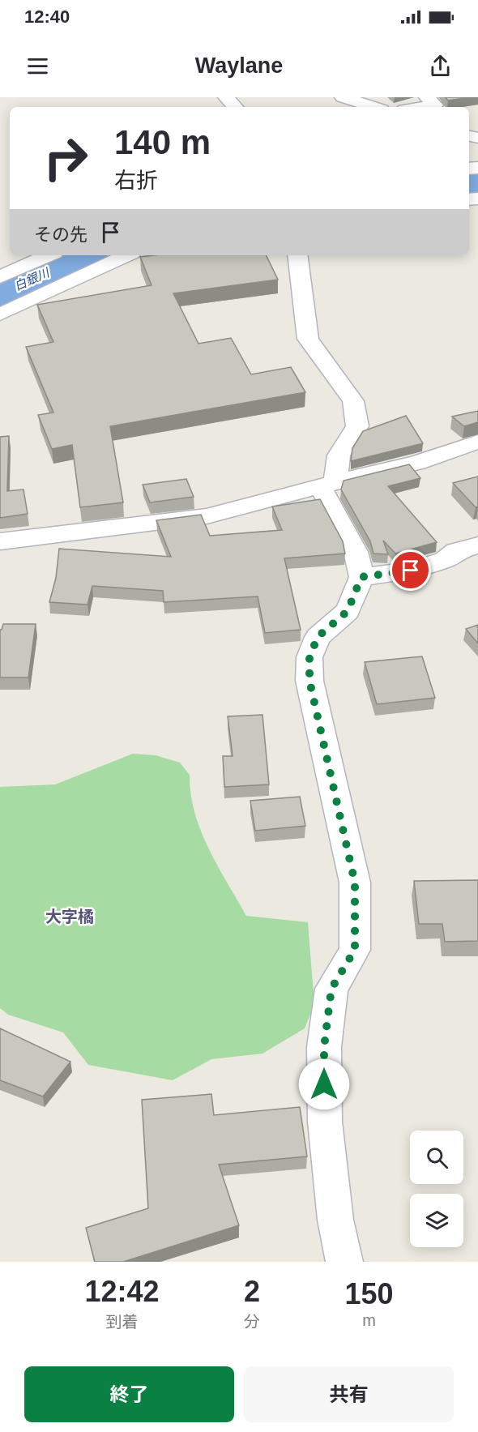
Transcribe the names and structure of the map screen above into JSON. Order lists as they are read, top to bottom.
{
  "districts": ["大字橘"],
  "water": ["白銀川"],
  "page": {
    "status": "12:40",
    "header": "Waylane",
    "turn": ["140 m", "右折"],
    "then": "その先",
    "eta": [
      "12:42",
      "到着",
      "2",
      "分",
      "150",
      "m"
    ],
    "buttons": ["終了", "共有"]
  }
}
